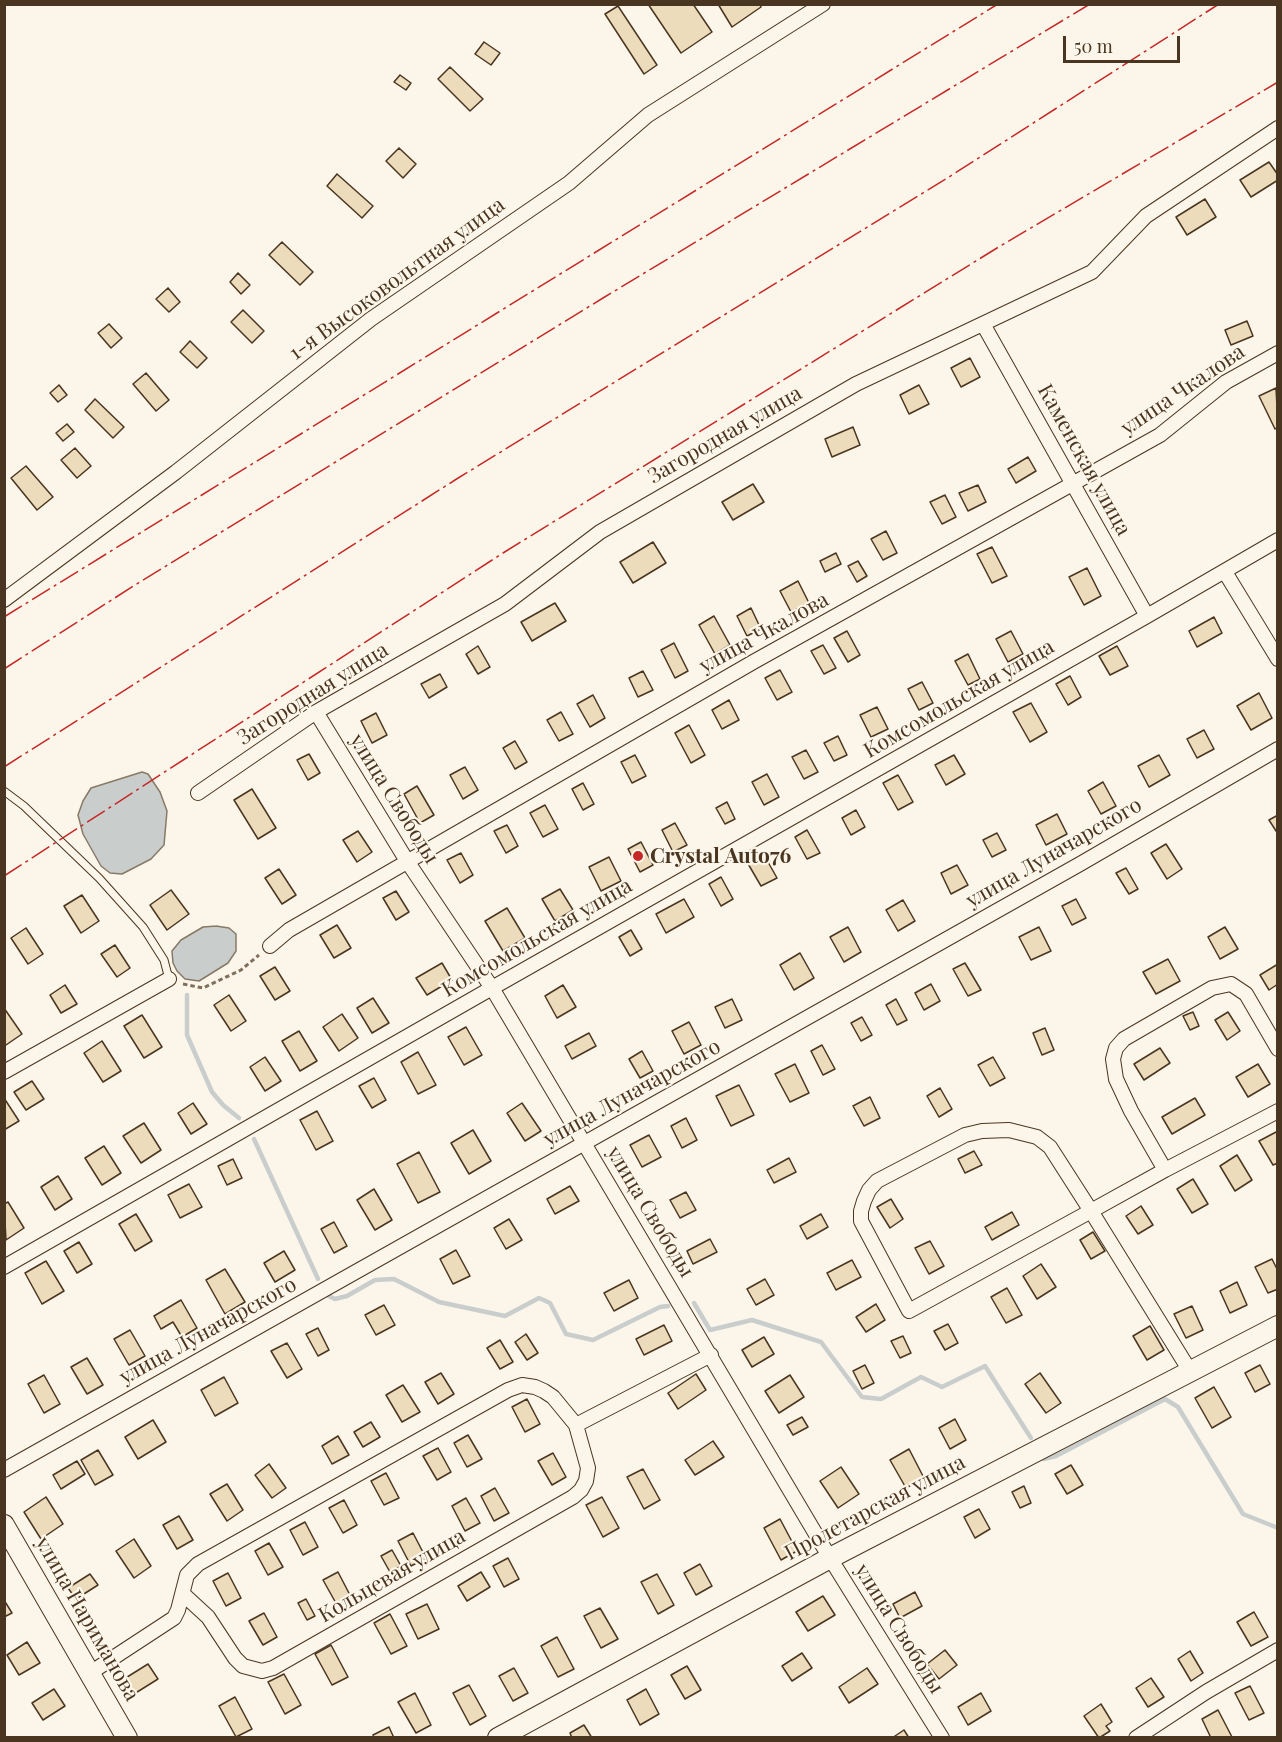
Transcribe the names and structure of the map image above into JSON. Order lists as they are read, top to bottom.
{
  "streets": {
    "main road": ["Пролетарская улица", "улица Нариманова"],
    "street": [
      "1-я Высоковольтная улица",
      "улица Чкалова",
      "Загородная улица",
      "Каменская улица",
      "Комсомольская улица",
      "улица Свободы",
      "улица Луначарского",
      "Кольцевая улица"
    ]
  },
  "crossings": [
    ["улица Чкалова", "Каменская улица"],
    ["улица Чкалова", "улица Свободы"],
    ["Загородная улица", "Каменская улица"],
    ["Загородная улица", "улица Свободы"],
    ["Каменская улица", "Комсомольская улица"],
    ["Комсомольская улица", "улица Свободы"],
    ["улица Свободы", "улица Луначарского"],
    ["улица Свободы", "Пролетарская улица"],
    ["Кольцевая улица", "улица Нариманова"]
  ],
  "places": ["Crystal Auto76"],
  "scale_bar": "50 m"
}
